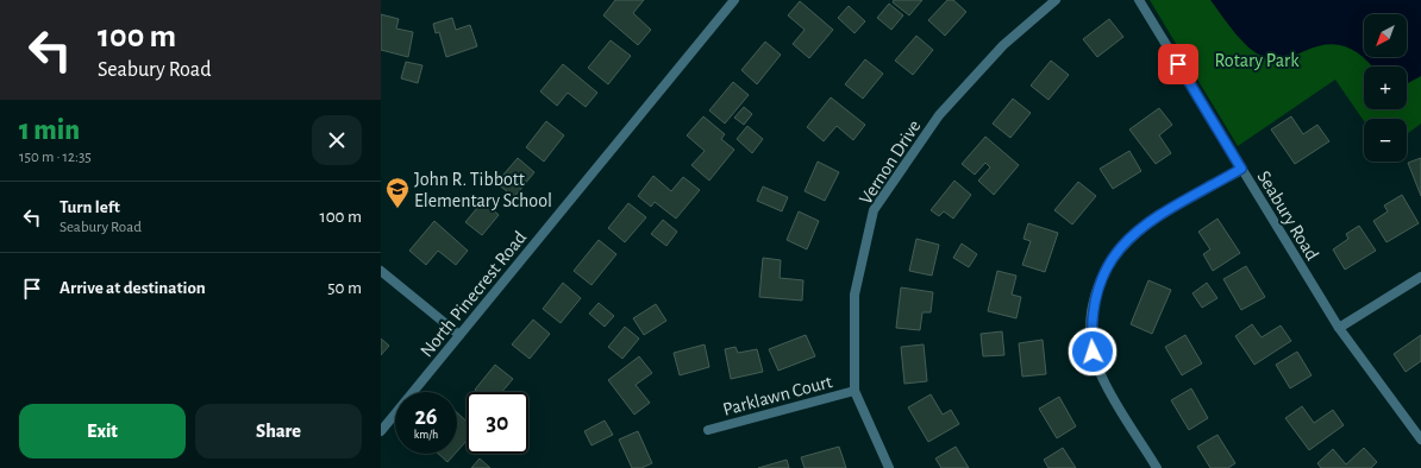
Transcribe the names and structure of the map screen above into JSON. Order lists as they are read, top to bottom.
{
  "streets": {
    "street": [
      "Vernon Drive",
      "Seabury Road",
      "North Pinecrest Road",
      "Parklawn Court"
    ]
  },
  "crossings": [
    ["Vernon Drive", "Parklawn Court"]
  ],
  "parks": ["Rotary Park"],
  "places": {
    "school or university": ["John R. Tibbott Elementary School"]
  },
  "north": "bottom left",
  "page": {
    "turn": ["100 m", "Seabury Road"],
    "map_buttons": ["+", "−"],
    "heading": ["1 min", "150 m · 12:35"],
    "list": [
      {
        "name": "Turn left",
        "note": "Seabury Road",
        "value": "100 m"
      },
      {
        "name": "Arrive at destination",
        "value": "50 m"
      }
    ],
    "speed": "26 km/h",
    "limit": "30",
    "buttons": ["Exit", "Share"]
  }
}
